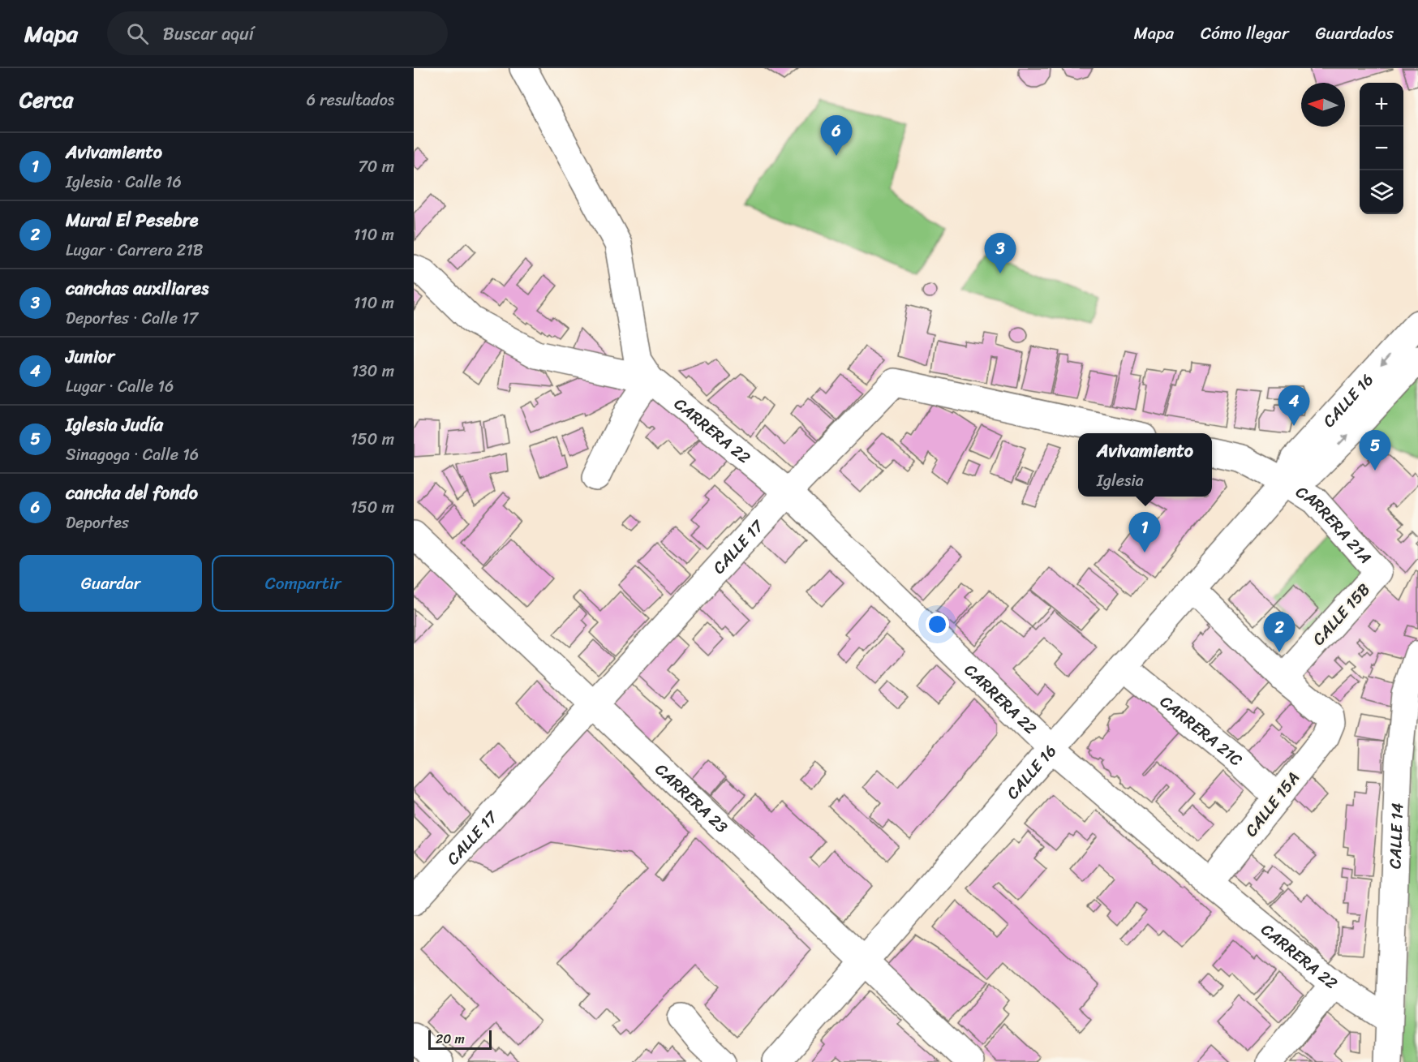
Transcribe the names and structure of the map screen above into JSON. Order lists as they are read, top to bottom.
{
  "streets": {
    "main road": [
      "CALLE 16",
      "CARRERA 22",
      "CARRERA 21A",
      "CALLE 17",
      "CALLE 15B",
      "CARRERA 21C",
      "CARRERA 23",
      "CALLE 15A",
      "CALLE 14"
    ]
  },
  "crossings": [
    ["CALLE 16", "CARRERA 22"],
    ["CALLE 16", "CARRERA 21A"],
    ["CALLE 16", "CARRERA 21C"],
    ["CALLE 16", "CARRERA 23"],
    ["CARRERA 22", "CALLE 17"],
    ["CARRERA 22", "CALLE 15A"],
    ["CARRERA 22", "CALLE 14"],
    ["CARRERA 21A", "CALLE 15B"],
    ["CALLE 17", "CARRERA 23"],
    ["CALLE 15B", "CALLE 15A"],
    ["CARRERA 21C", "CALLE 15A"]
  ],
  "scale_bar": "20 m",
  "north": "left",
  "page": {
    "header": "Mapa",
    "search": "Buscar aquí",
    "nav": ["Mapa", "Cómo llegar", "Guardados"],
    "heading": ["Cerca", "6 resultados"],
    "map_buttons": ["+", "−"],
    "pins": [
      "6",
      "3",
      "4",
      "5",
      "1",
      "2"
    ],
    "list": [
      {
        "mark": "1",
        "name": "Avivamiento",
        "note": "Iglesia · Calle 16",
        "value": "70 m"
      },
      {
        "mark": "2",
        "name": "Mural El Pesebre",
        "note": "Lugar · Carrera 21B",
        "value": "110 m"
      },
      {
        "mark": "3",
        "name": "canchas auxiliares",
        "note": "Deportes · Calle 17",
        "value": "110 m"
      },
      {
        "mark": "4",
        "name": "Junior",
        "note": "Lugar · Calle 16",
        "value": "130 m"
      },
      {
        "mark": "5",
        "name": "Iglesia Judía",
        "note": "Sinagoga · Calle 16",
        "value": "150 m"
      },
      {
        "mark": "6",
        "name": "cancha del fondo",
        "note": "Deportes",
        "value": "150 m"
      }
    ],
    "popup": ["Avivamiento", "Iglesia"],
    "buttons": ["Guardar", "Compartir"],
    "scale": "20 m"
  }
}
